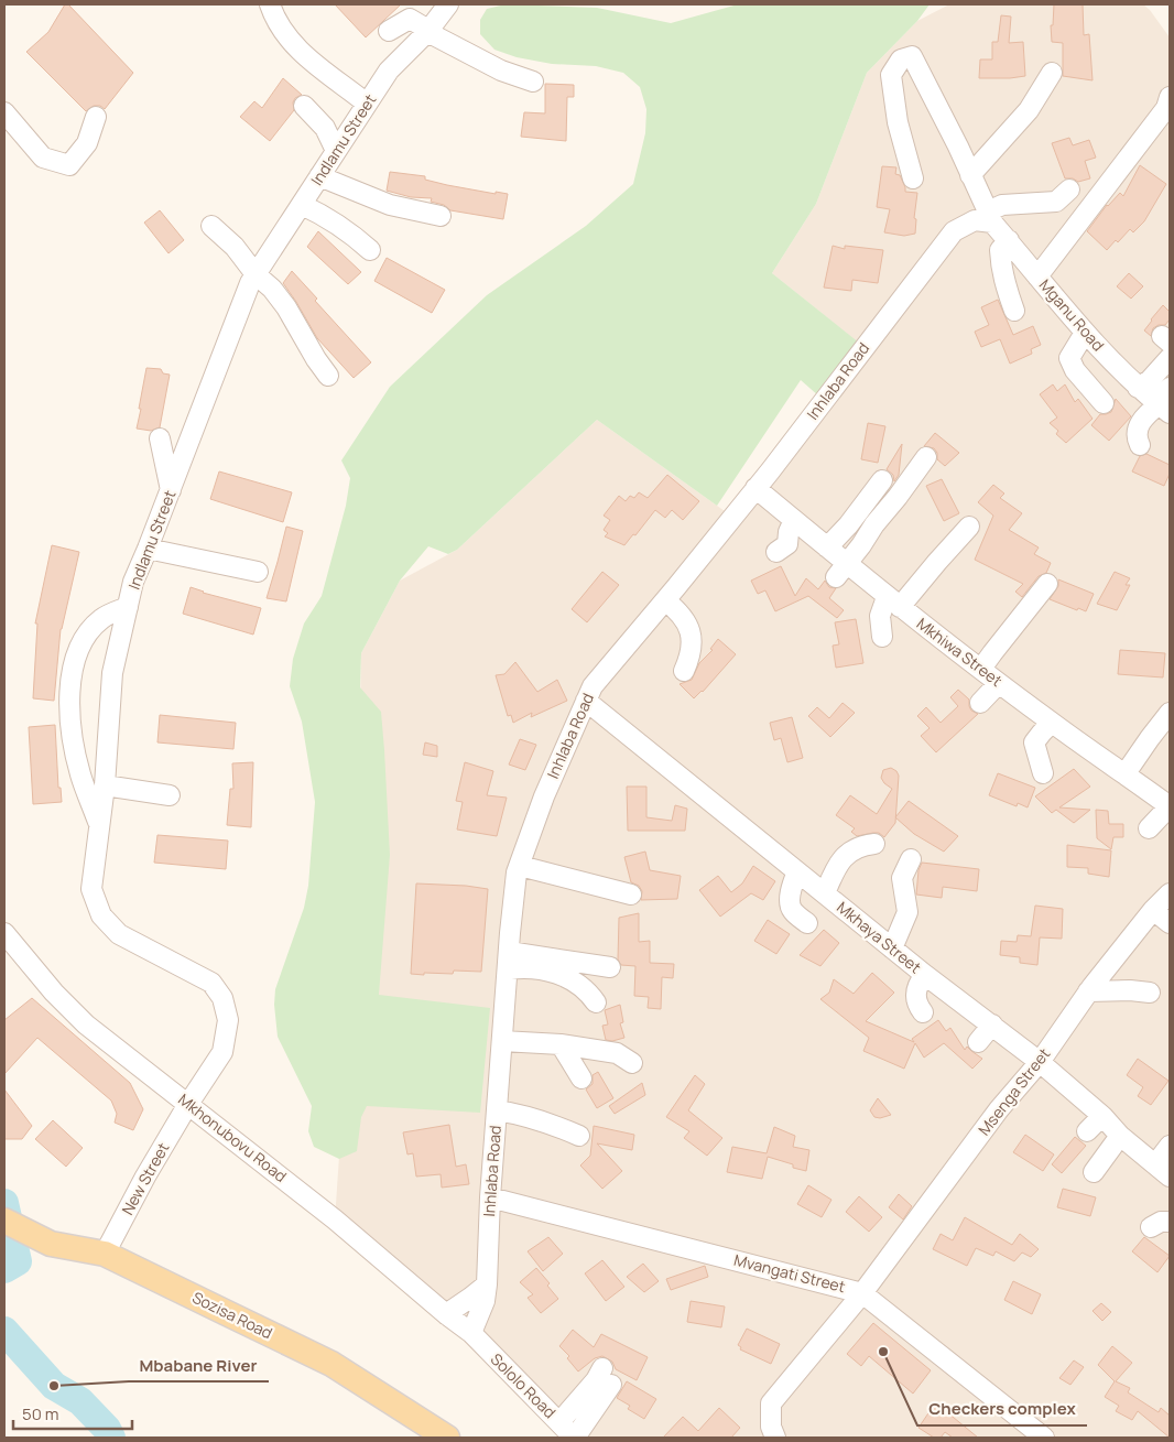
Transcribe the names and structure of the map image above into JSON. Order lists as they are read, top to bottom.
{
  "streets": {
    "main road": ["Sozisa Road"],
    "street": [
      "Indlamu Street",
      "Mganu Road",
      "Inhlaba Road",
      "Mkhiwa Street",
      "Mkhaya Street",
      "Msenga Street",
      "Mkhonubovu Road",
      "New Street",
      "Mvangati Street",
      "Sololo Road"
    ]
  },
  "crossings": [
    ["Indlamu Street", "Mkhonubovu Road"],
    ["Indlamu Street", "New Street"],
    ["Mganu Road", "Inhlaba Road"],
    ["Inhlaba Road", "Mkhiwa Street"],
    ["Inhlaba Road", "Mkhaya Street"],
    ["Inhlaba Road", "Mkhonubovu Road"],
    ["Inhlaba Road", "Mvangati Street"],
    ["Inhlaba Road", "Sololo Road"],
    ["Mkhaya Street", "Msenga Street"],
    ["Msenga Street", "Mvangati Street"],
    ["Mkhonubovu Road", "New Street"],
    ["Mkhonubovu Road", "Sololo Road"],
    ["New Street", "Sozisa Road"]
  ],
  "places": ["Checkers complex", "Mbabane River"],
  "scale_bar": "50 m"
}
